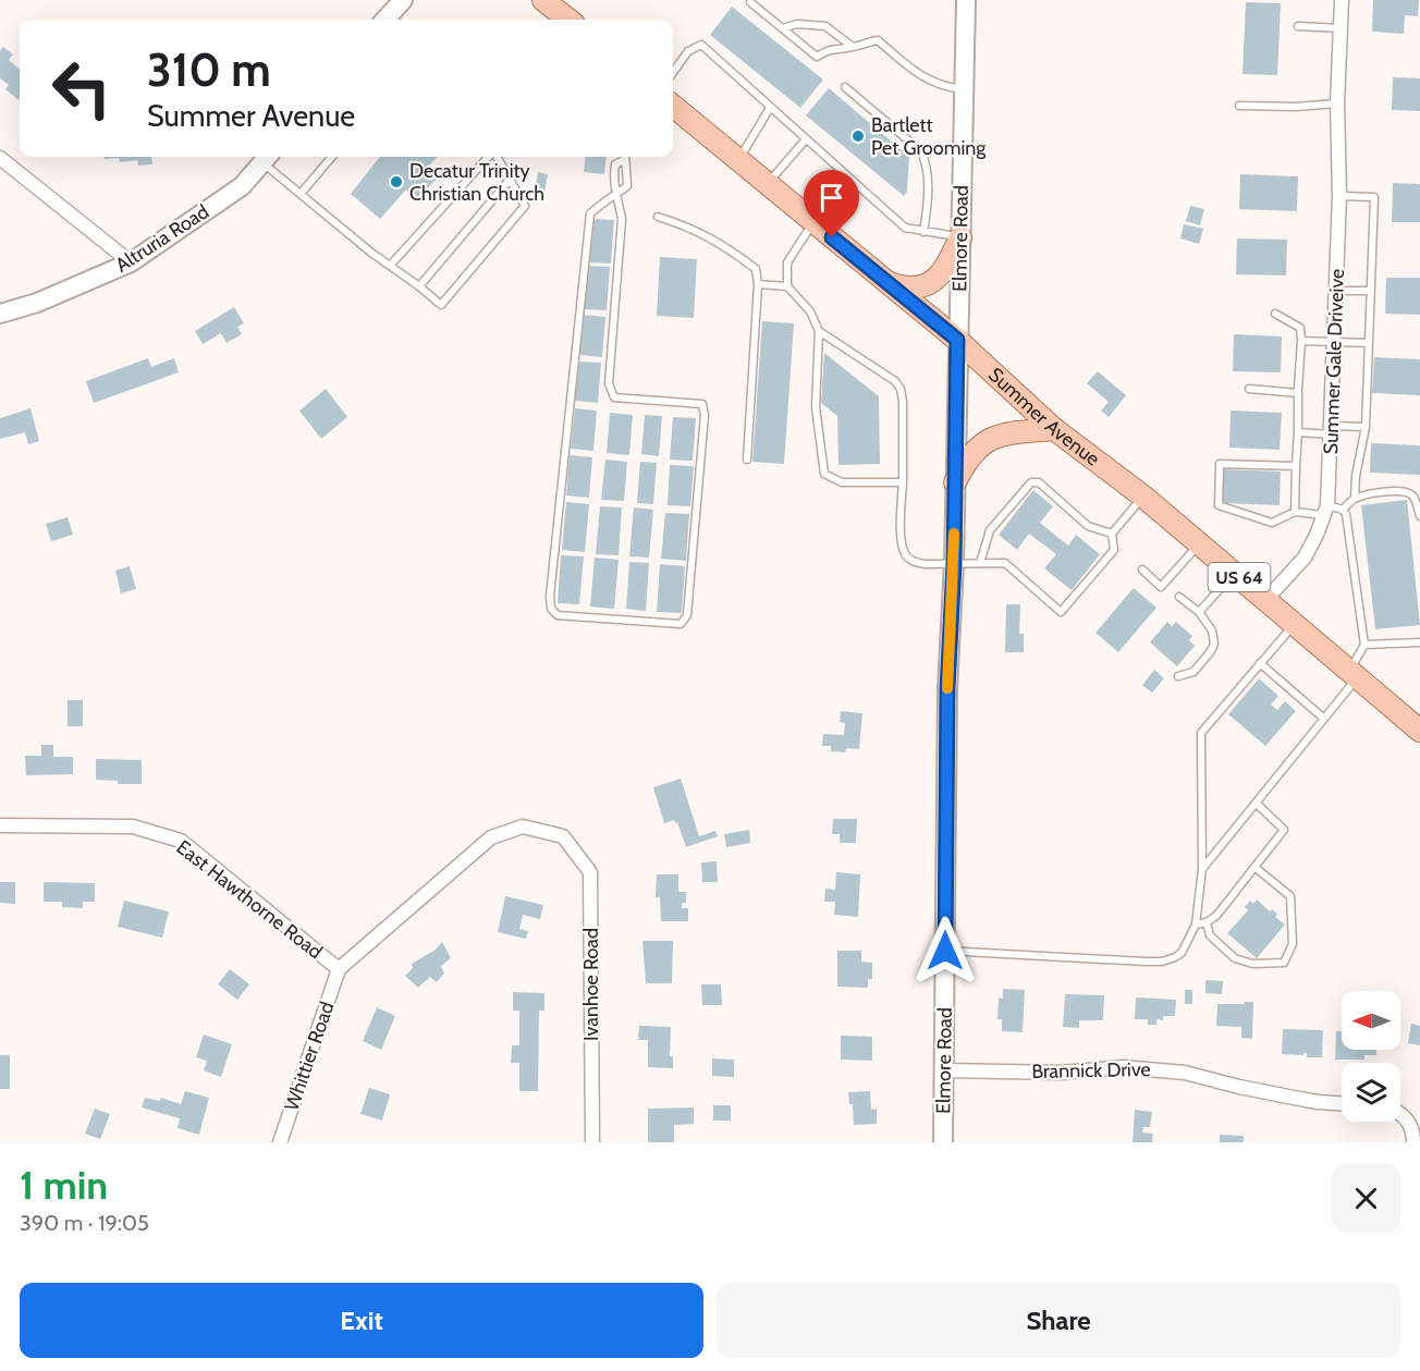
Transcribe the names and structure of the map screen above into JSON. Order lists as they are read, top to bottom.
{
  "streets": {
    "main road": ["Summer Avenue", "US 64"],
    "street": [
      "Altruria Road",
      "Elmore Road",
      "Summer Gale Driveive",
      "East Hawthorne Road",
      "Ivanhoe Road",
      "Whittier Road",
      "Brannick Drive"
    ]
  },
  "crossings": [
    ["Elmore Road", "Summer Avenue"],
    ["Elmore Road", "Brannick Drive"],
    ["Summer Gale Driveive", "Summer Avenue"],
    ["East Hawthorne Road", "Ivanhoe Road"],
    ["East Hawthorne Road", "Whittier Road"]
  ],
  "places": ["Bartlett Pet Grooming", "Decatur Trinity Christian Church"],
  "north": "left",
  "page": {
    "turn": ["310 m", "Summer Avenue"],
    "heading": ["1 min", "390 m · 19:05"],
    "buttons": ["Exit", "Share"]
  }
}
